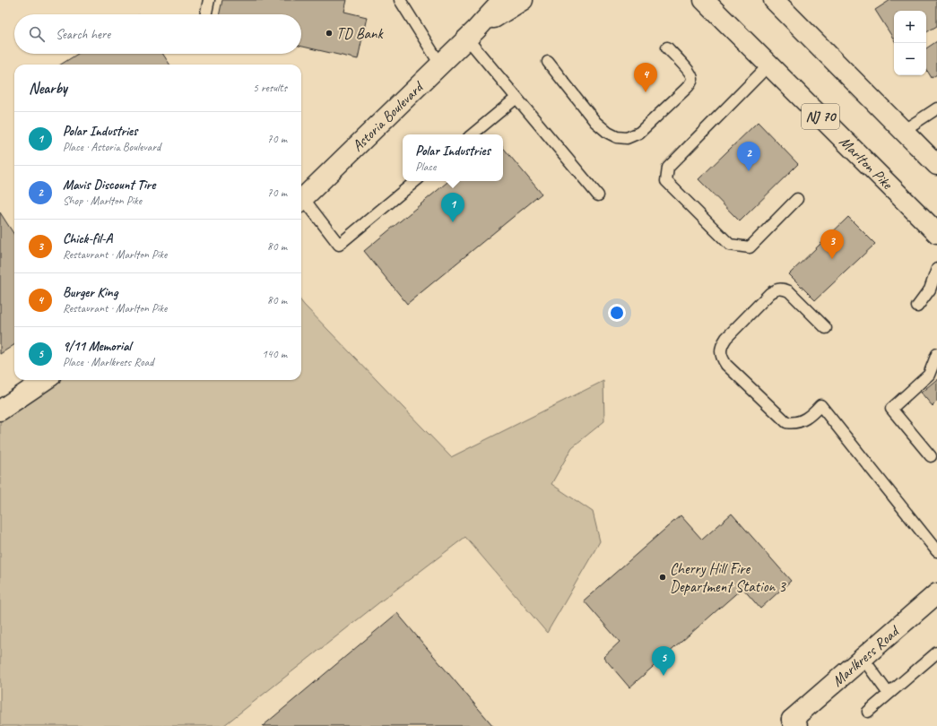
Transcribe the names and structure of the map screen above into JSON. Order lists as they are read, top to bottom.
{
  "streets": {
    "main road": [
      "Astoria Boulevard",
      "NJ 70",
      "Marlton Pike",
      "Marlkress Road"
    ]
  },
  "places": ["TD Bank", "Cherry Hill Fire Department Station 3"],
  "page": {
    "map_buttons": ["+", "−"],
    "search": "Search here",
    "pins": [
      "4",
      "2",
      "1",
      "3",
      "5"
    ],
    "heading": ["Nearby", "5 results"],
    "list": [
      {
        "mark": "1",
        "name": "Polar Industries",
        "note": "Place · Astoria Boulevard",
        "value": "70 m"
      },
      {
        "mark": "2",
        "name": "Mavis Discount Tire",
        "note": "Shop · Marlton Pike",
        "value": "70 m"
      },
      {
        "mark": "3",
        "name": "Chick-fil-A",
        "note": "Restaurant · Marlton Pike",
        "value": "80 m"
      },
      {
        "mark": "4",
        "name": "Burger King",
        "note": "Restaurant · Marlton Pike",
        "value": "80 m"
      },
      {
        "mark": "5",
        "name": "9/11 Memorial",
        "note": "Place · Marlkress Road",
        "value": "140 m"
      }
    ],
    "popup": ["Polar Industries", "Place"]
  }
}
